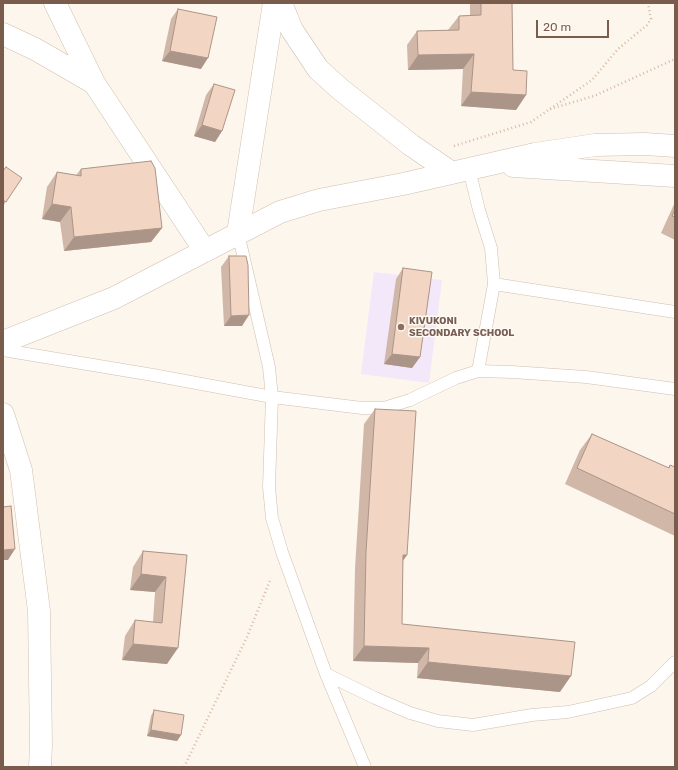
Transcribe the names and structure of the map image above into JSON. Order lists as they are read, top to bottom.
{
  "places": ["KIVUKONI SECONDARY SCHOOL"],
  "scale_bar": "20 m"
}
